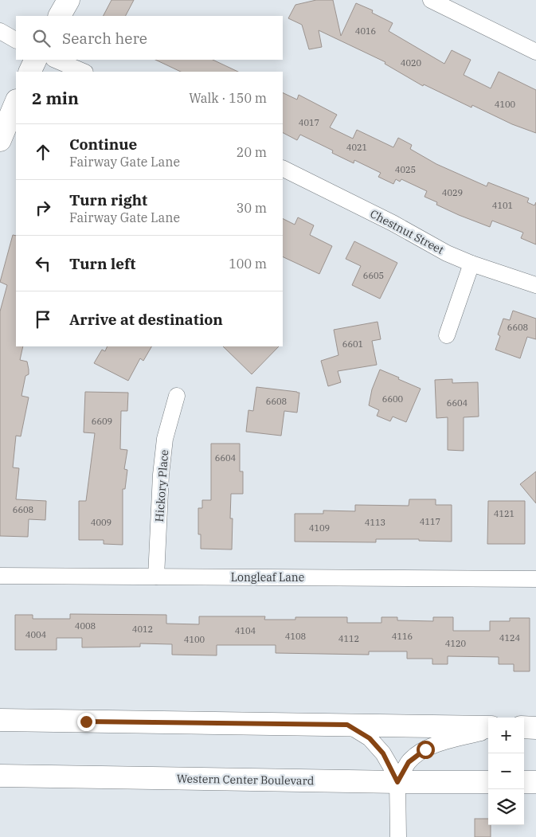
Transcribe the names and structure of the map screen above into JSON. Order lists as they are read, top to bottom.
{
  "streets": {
    "main road": ["Western Center Boulevard"],
    "street": ["Chestnut Street", "Hickory Place", "Longleaf Lane"]
  },
  "crossings": [
    ["Hickory Place", "Longleaf Lane"]
  ],
  "house_numbers": [
    "4016",
    "4020",
    "4100",
    "4017",
    "4021",
    "4025",
    "4029",
    "4101",
    "6605",
    "6608",
    "6601",
    "6600",
    "6608",
    "6604",
    "6609",
    "6604",
    "6608",
    "4121",
    "4117",
    "4009",
    "4113",
    "4109",
    "4008",
    "4012",
    "4104",
    "4004",
    "4108",
    "4116",
    "4124",
    "4112",
    "4100",
    "4120"
  ],
  "page": {
    "search": "Search here",
    "heading": ["2 min", "Walk · 150 m"],
    "list": [
      ["Continue", "Fairway Gate Lane", "20 m"],
      ["Turn right", "Fairway Gate Lane", "30 m"],
      ["Turn left", "100 m"],
      "Arrive at destination"
    ],
    "map_buttons": ["+", "−"]
  }
}
